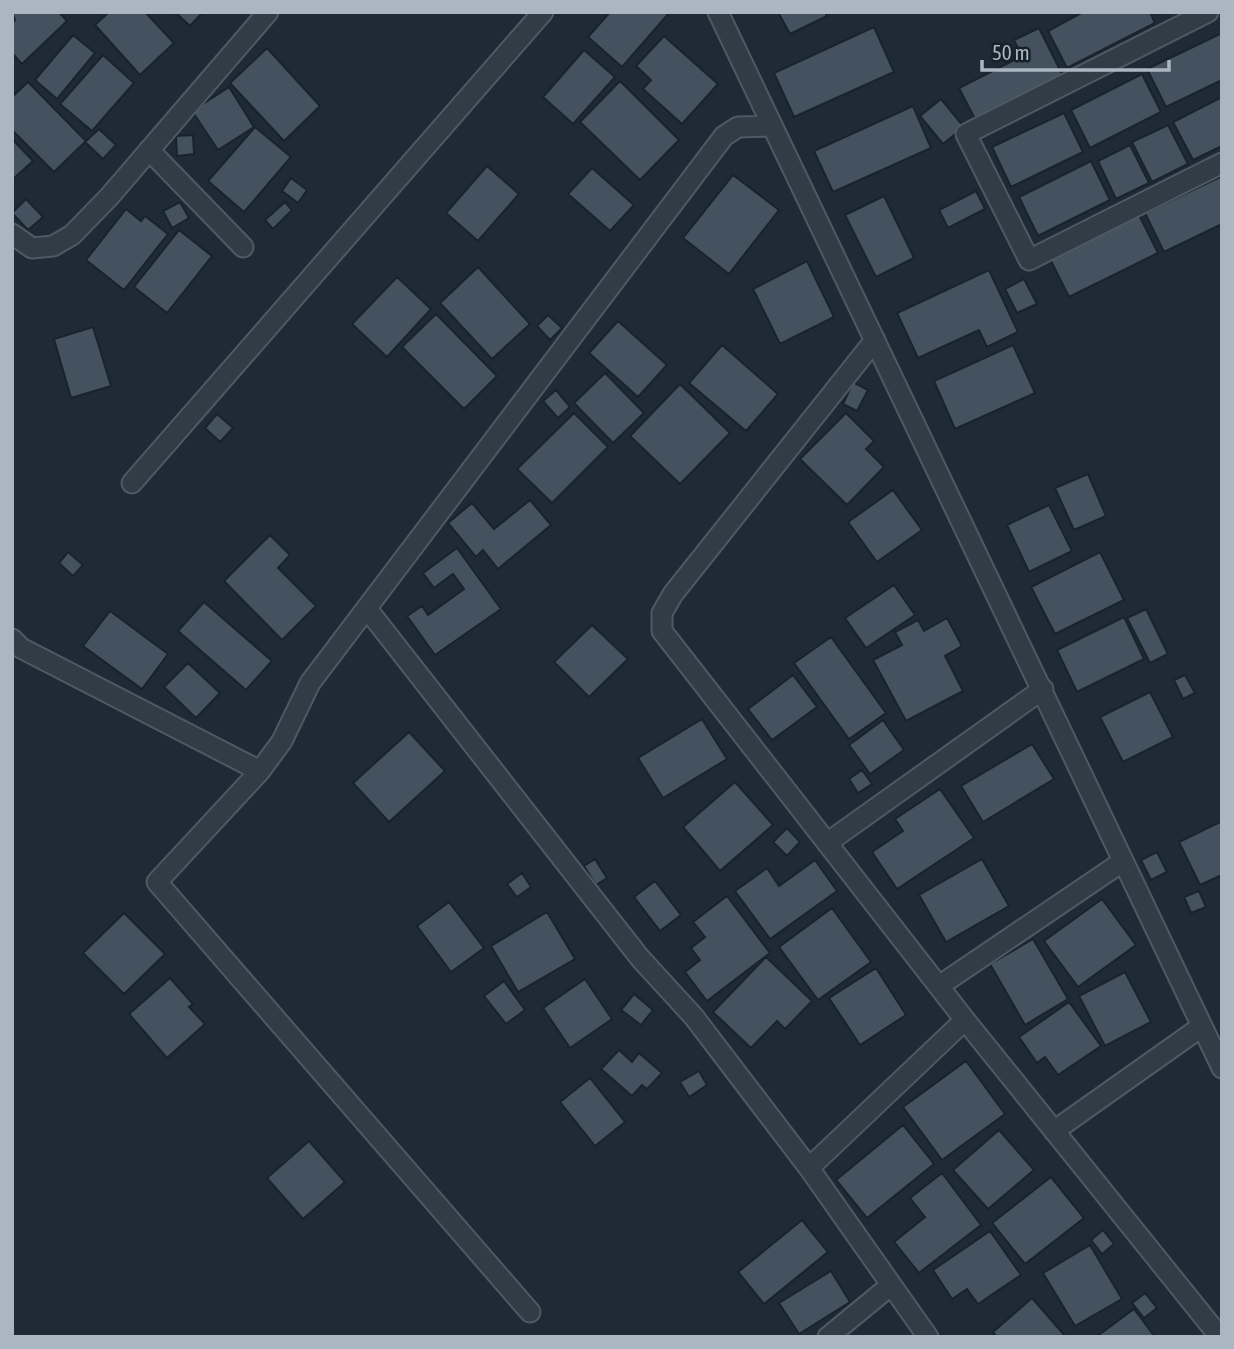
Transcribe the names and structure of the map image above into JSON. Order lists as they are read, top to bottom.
{
  "scale_bar": "50 m"
}
